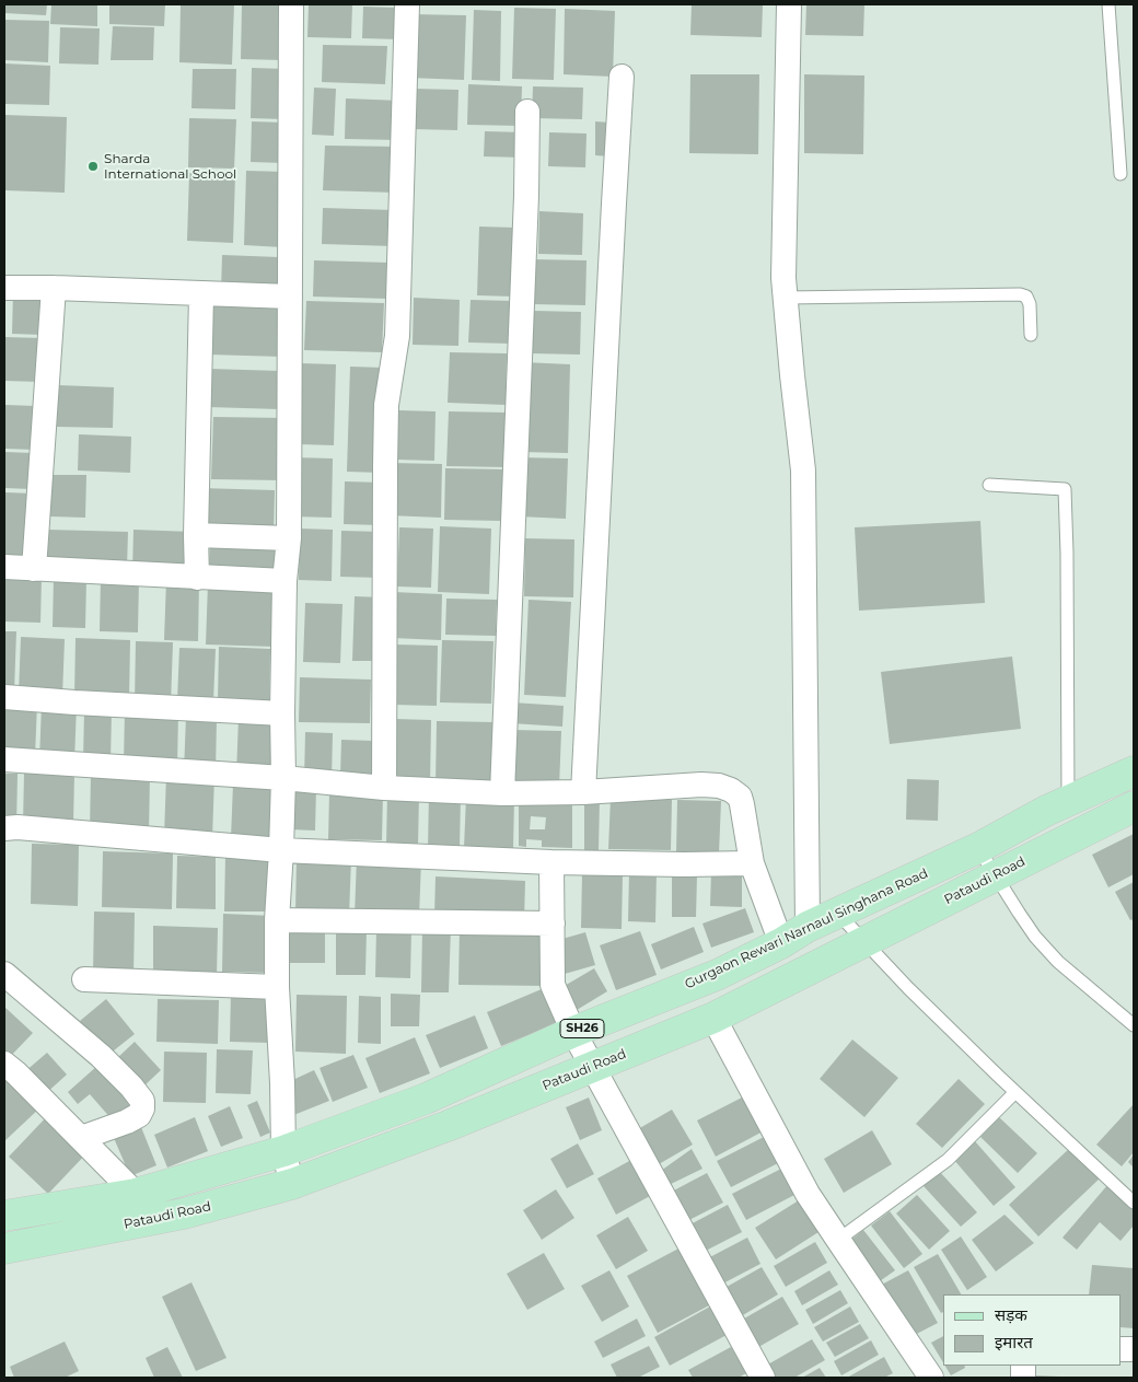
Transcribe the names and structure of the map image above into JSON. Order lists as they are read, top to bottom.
{
  "streets": {
    "main road": ["Pataudi Road", "Gurgaon Rewari Narnaul Singhana Road", "SH26"]
  },
  "places": ["Sharda International School"],
  "legend": ["सड़क", "इमारत"]
}
